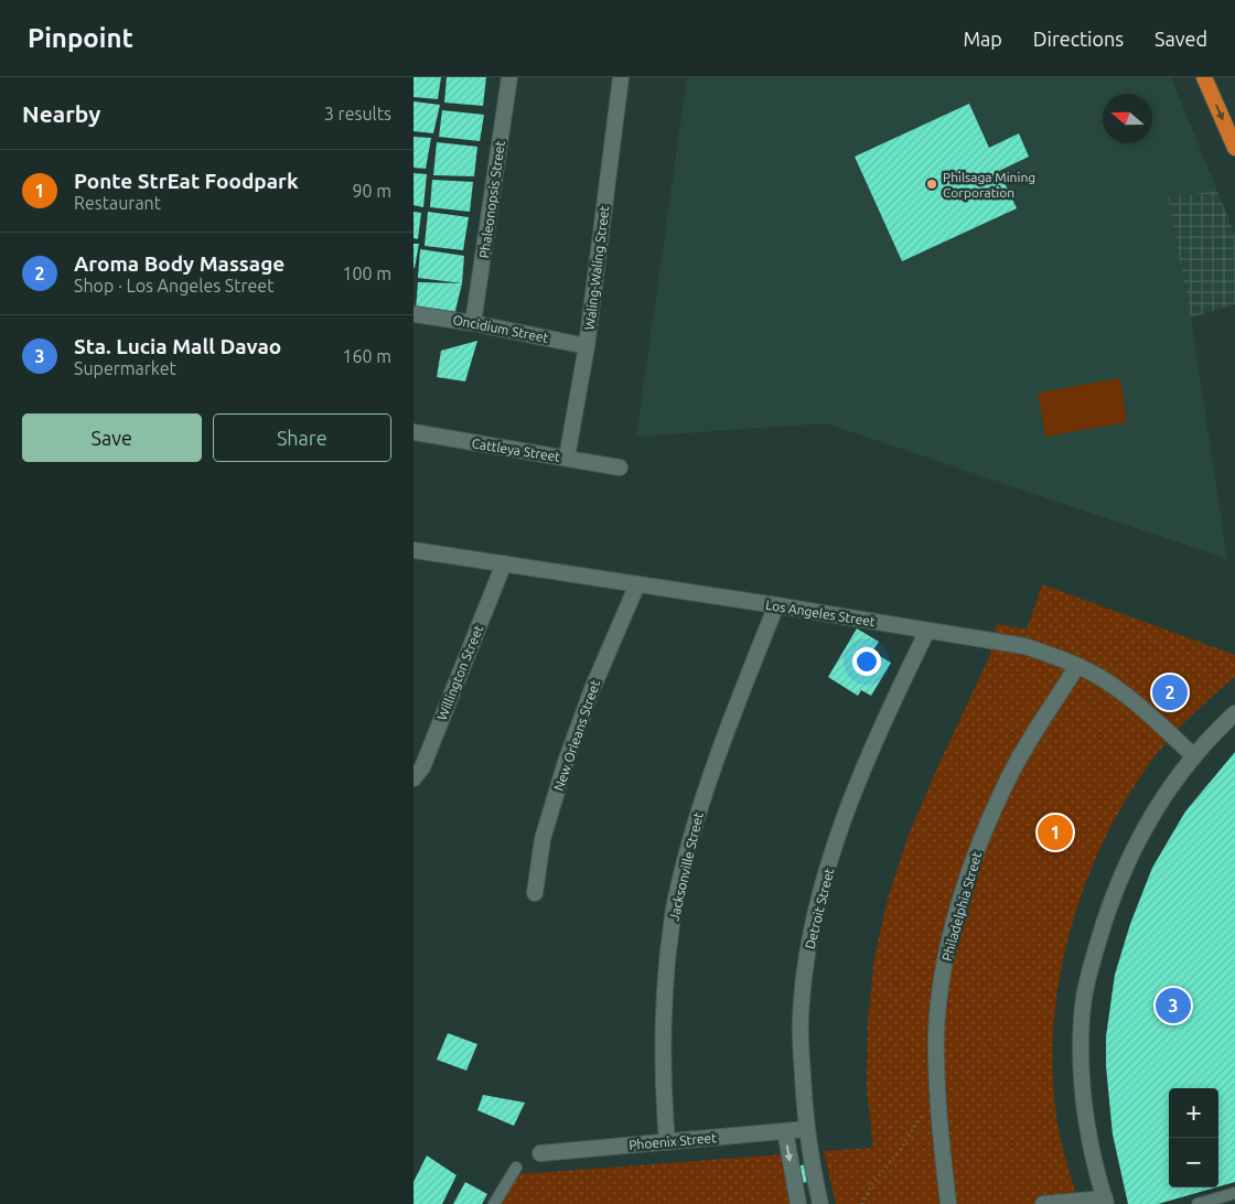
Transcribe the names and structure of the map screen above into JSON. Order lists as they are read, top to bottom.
{
  "streets": {
    "street": [
      "Phaleonopsis Street",
      "Waling-Waling Street",
      "Oncidium Street",
      "Cattleya Street",
      "Los Angeles Street",
      "Willington Street",
      "New Orleans Street",
      "Jacksonville Street",
      "Philadelphia Street",
      "Detroit Street",
      "Phoenix Street"
    ]
  },
  "crossings": [
    ["Phaleonopsis Street", "Oncidium Street"],
    ["Waling-Waling Street", "Oncidium Street"],
    ["Waling-Waling Street", "Cattleya Street"],
    ["Los Angeles Street", "Willington Street"],
    ["Los Angeles Street", "New Orleans Street"],
    ["Los Angeles Street", "Jacksonville Street"],
    ["Los Angeles Street", "Philadelphia Street"],
    ["Los Angeles Street", "Detroit Street"],
    ["Jacksonville Street", "Phoenix Street"],
    ["Detroit Street", "Phoenix Street"]
  ],
  "places": ["Philsaga Mining Corporation"],
  "north": "left",
  "page": {
    "header": "Pinpoint",
    "nav": ["Map", "Directions", "Saved"],
    "heading": ["Nearby", "3 results"],
    "list": [
      {
        "mark": "1",
        "name": "Ponte StrEat Foodpark",
        "note": "Restaurant",
        "value": "90 m"
      },
      {
        "mark": "2",
        "name": "Aroma Body Massage",
        "note": "Shop · Los Angeles Street",
        "value": "100 m"
      },
      {
        "mark": "3",
        "name": "Sta. Lucia Mall Davao",
        "note": "Supermarket",
        "value": "160 m"
      }
    ],
    "buttons": ["Save", "Share"],
    "pins": ["2", "1", "3"],
    "map_buttons": ["+", "−"]
  }
}
